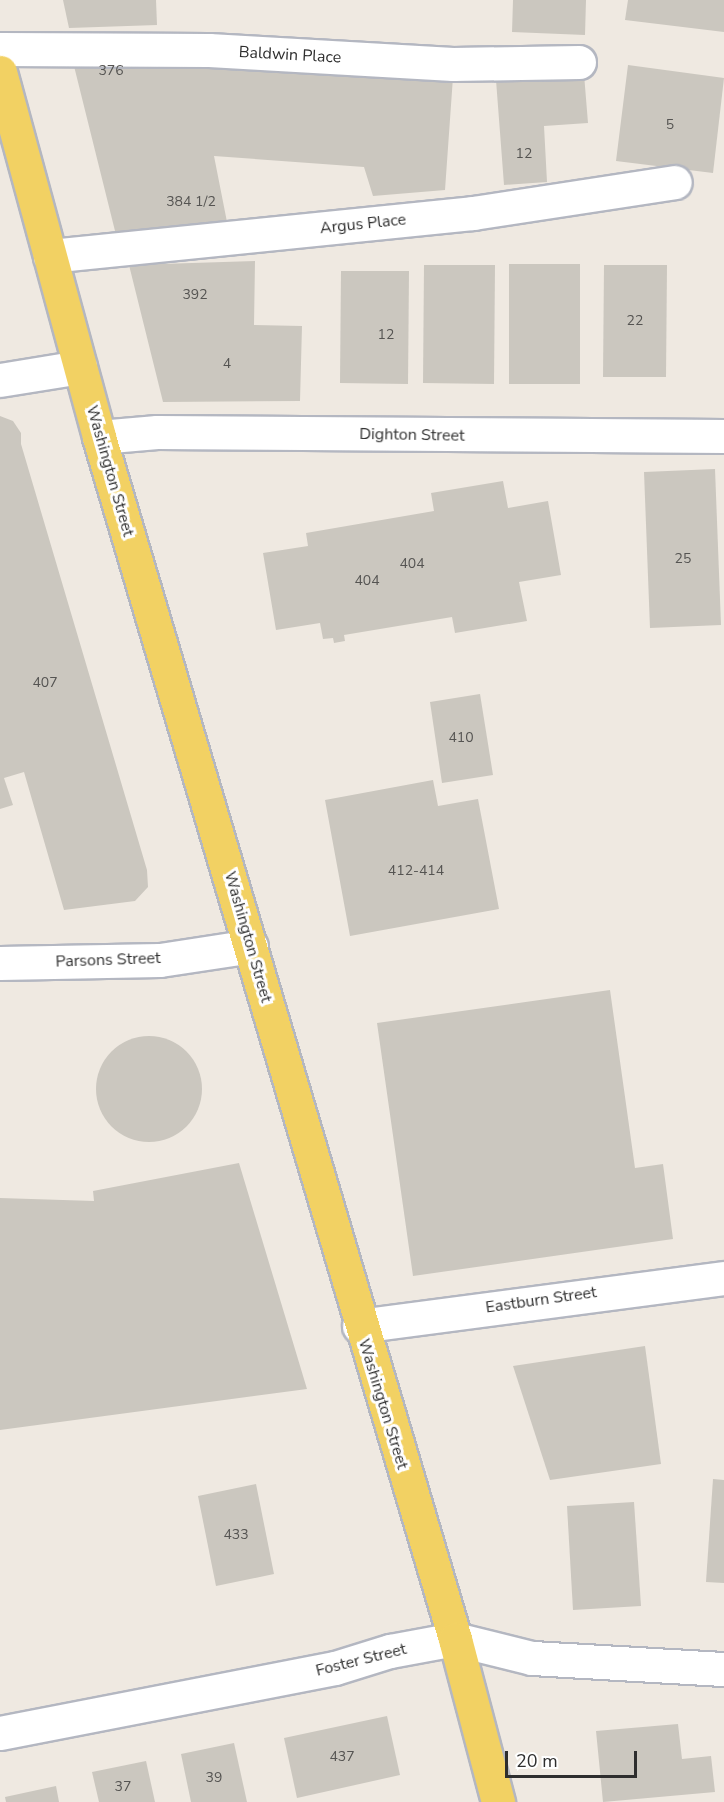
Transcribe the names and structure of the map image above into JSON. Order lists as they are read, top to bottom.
{
  "streets": {
    "main road": ["Washington Street"],
    "street": [
      "Baldwin Place",
      "Argus Place",
      "Dighton Street",
      "Parsons Street",
      "Eastburn Street",
      "Foster Street"
    ]
  },
  "crossings": [
    ["Argus Place", "Washington Street"],
    ["Dighton Street", "Washington Street"],
    ["Washington Street", "Parsons Street"],
    ["Washington Street", "Eastburn Street"],
    ["Washington Street", "Foster Street"]
  ],
  "house_numbers": [
    "376",
    "5",
    "12",
    "384 1/2",
    "392",
    "22",
    "12",
    "4",
    "25",
    "404",
    "404",
    "407",
    "410",
    "412-414",
    "433",
    "437",
    "39",
    "37"
  ],
  "scale_bar": "20 m"
}
